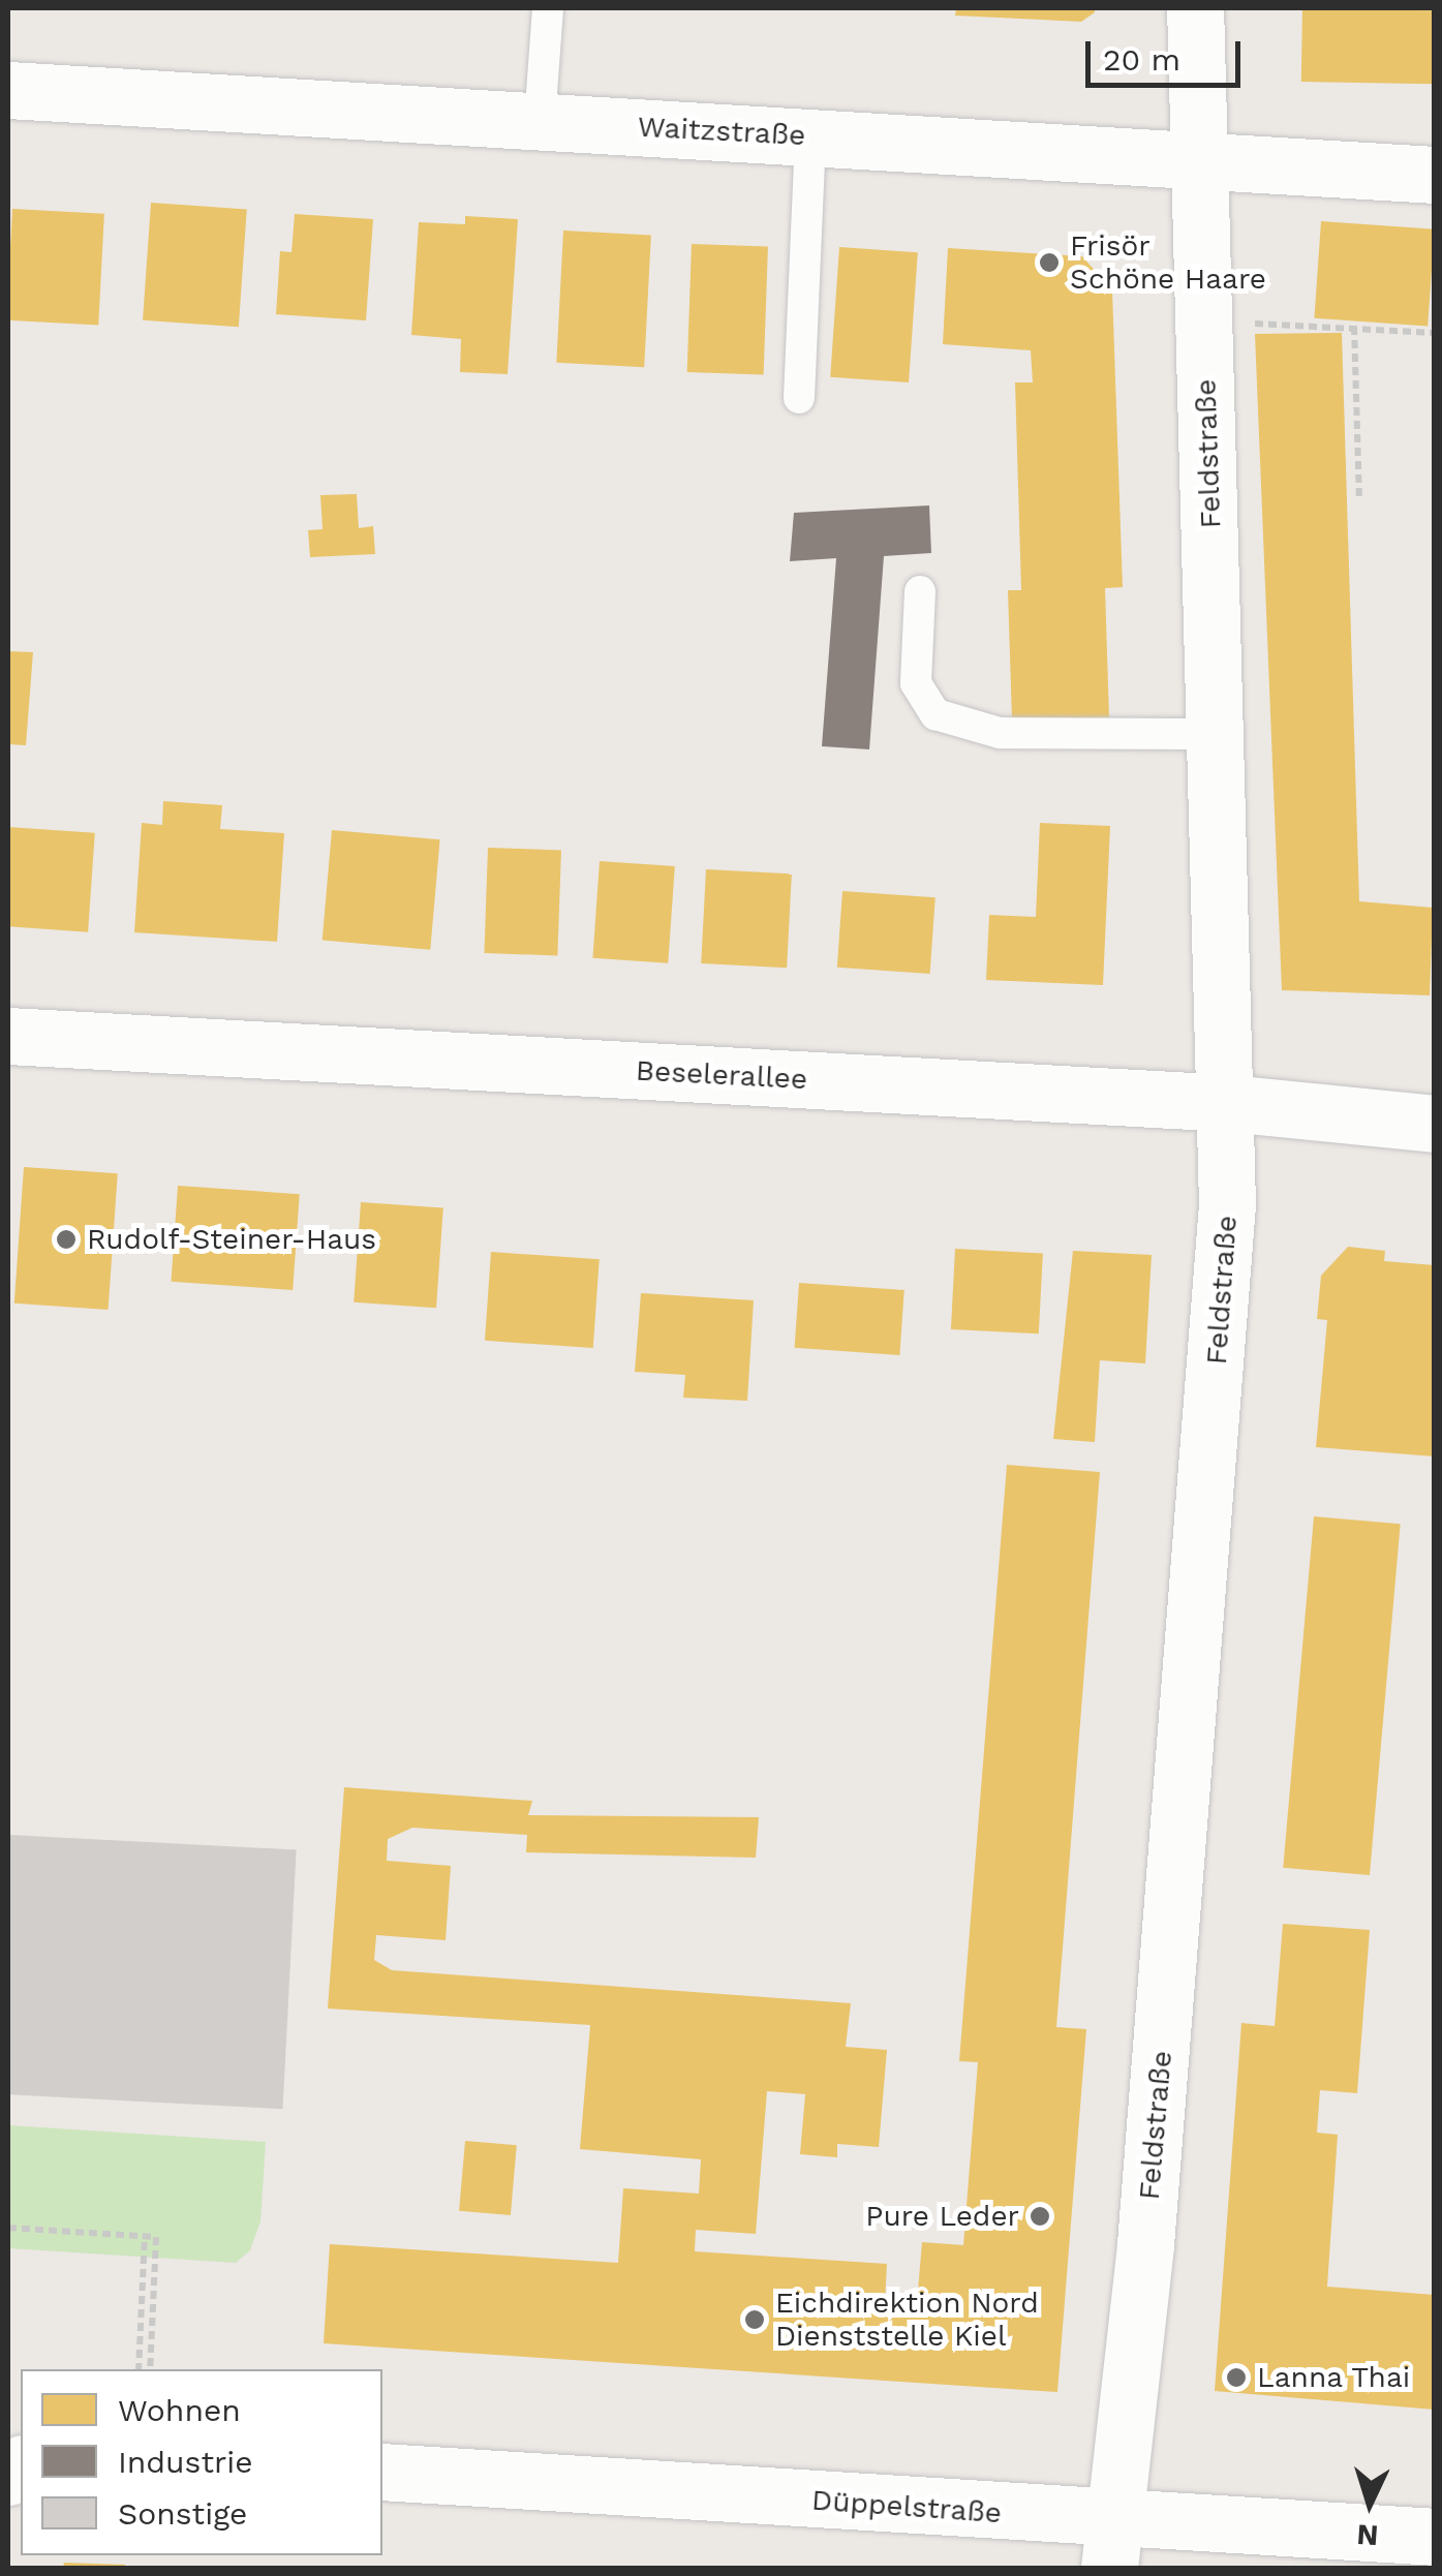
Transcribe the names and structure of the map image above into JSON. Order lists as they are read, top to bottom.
{
  "streets": {
    "street": [
      "Waitzstraße",
      "Feldstraße",
      "Beselerallee",
      "Düppelstraße"
    ]
  },
  "crossings": [
    ["Waitzstraße", "Feldstraße"],
    ["Feldstraße", "Beselerallee"],
    ["Feldstraße", "Düppelstraße"]
  ],
  "places": [
    "Frisör Schöne Haare",
    "Rudolf-Steiner-Haus",
    "Pure Leder",
    "Eichdirektion Nord Dienststelle Kiel",
    "Lanna Thai"
  ],
  "legend": ["Wohnen", "Industrie", "Sonstige"],
  "scale_bar": "20 m",
  "north": "bottom"
}
